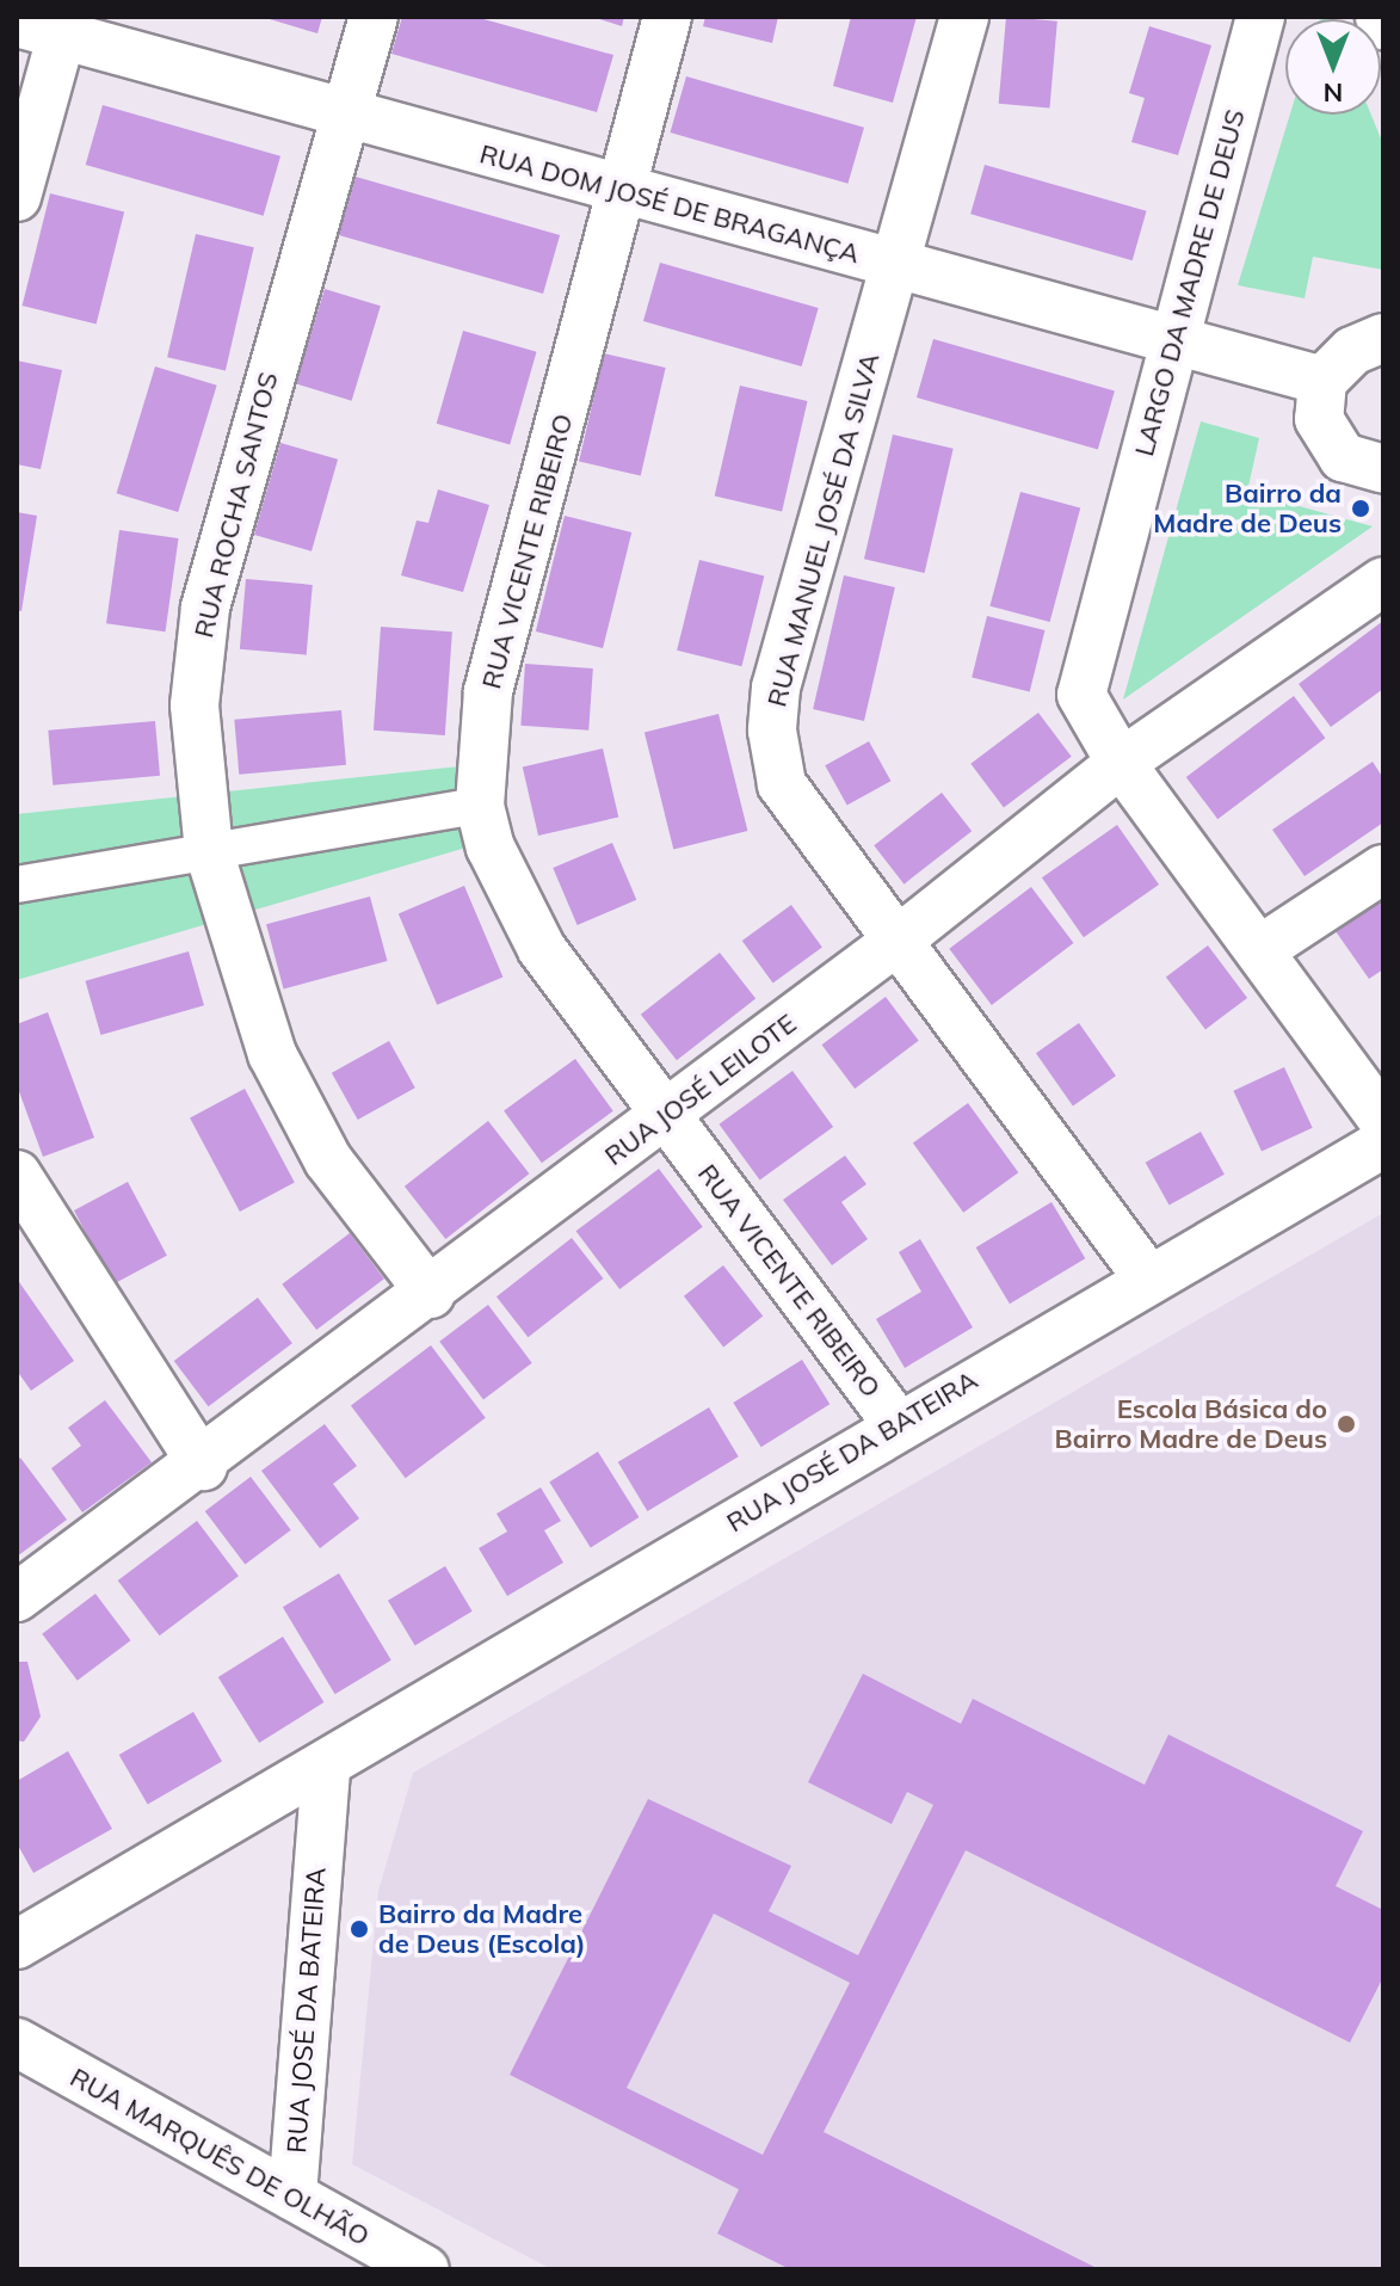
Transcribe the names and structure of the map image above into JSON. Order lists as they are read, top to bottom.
{
  "streets": {
    "street": [
      "RUA DOM JOSÉ DE BRAGANÇA",
      "LARGO DA MADRE DE DEUS",
      "RUA ROCHA SANTOS",
      "RUA MANUEL JOSÉ DA SILVA",
      "RUA VICENTE RIBEIRO",
      "RUA JOSÉ LEILOTE",
      "RUA JOSÉ DA BATEIRA",
      "RUA MARQUÊS DE OLHÃO"
    ]
  },
  "crossings": [
    ["RUA DOM JOSÉ DE BRAGANÇA", "LARGO DA MADRE DE DEUS"],
    ["RUA DOM JOSÉ DE BRAGANÇA", "RUA ROCHA SANTOS"],
    ["RUA DOM JOSÉ DE BRAGANÇA", "RUA MANUEL JOSÉ DA SILVA"],
    ["RUA DOM JOSÉ DE BRAGANÇA", "RUA VICENTE RIBEIRO"],
    ["LARGO DA MADRE DE DEUS", "RUA JOSÉ LEILOTE"],
    ["RUA ROCHA SANTOS", "RUA JOSÉ LEILOTE"],
    ["RUA MANUEL JOSÉ DA SILVA", "RUA JOSÉ LEILOTE"],
    ["RUA MANUEL JOSÉ DA SILVA", "RUA JOSÉ DA BATEIRA"],
    ["RUA VICENTE RIBEIRO", "RUA JOSÉ LEILOTE"],
    ["RUA VICENTE RIBEIRO", "RUA JOSÉ DA BATEIRA"],
    ["RUA JOSÉ DA BATEIRA", "RUA MARQUÊS DE OLHÃO"]
  ],
  "places": ["Bairro da Madre de Deus", "Escola Básica do Bairro Madre de Deus", "Bairro da Madre de Deus (Escola)"],
  "north": "bottom"
}
